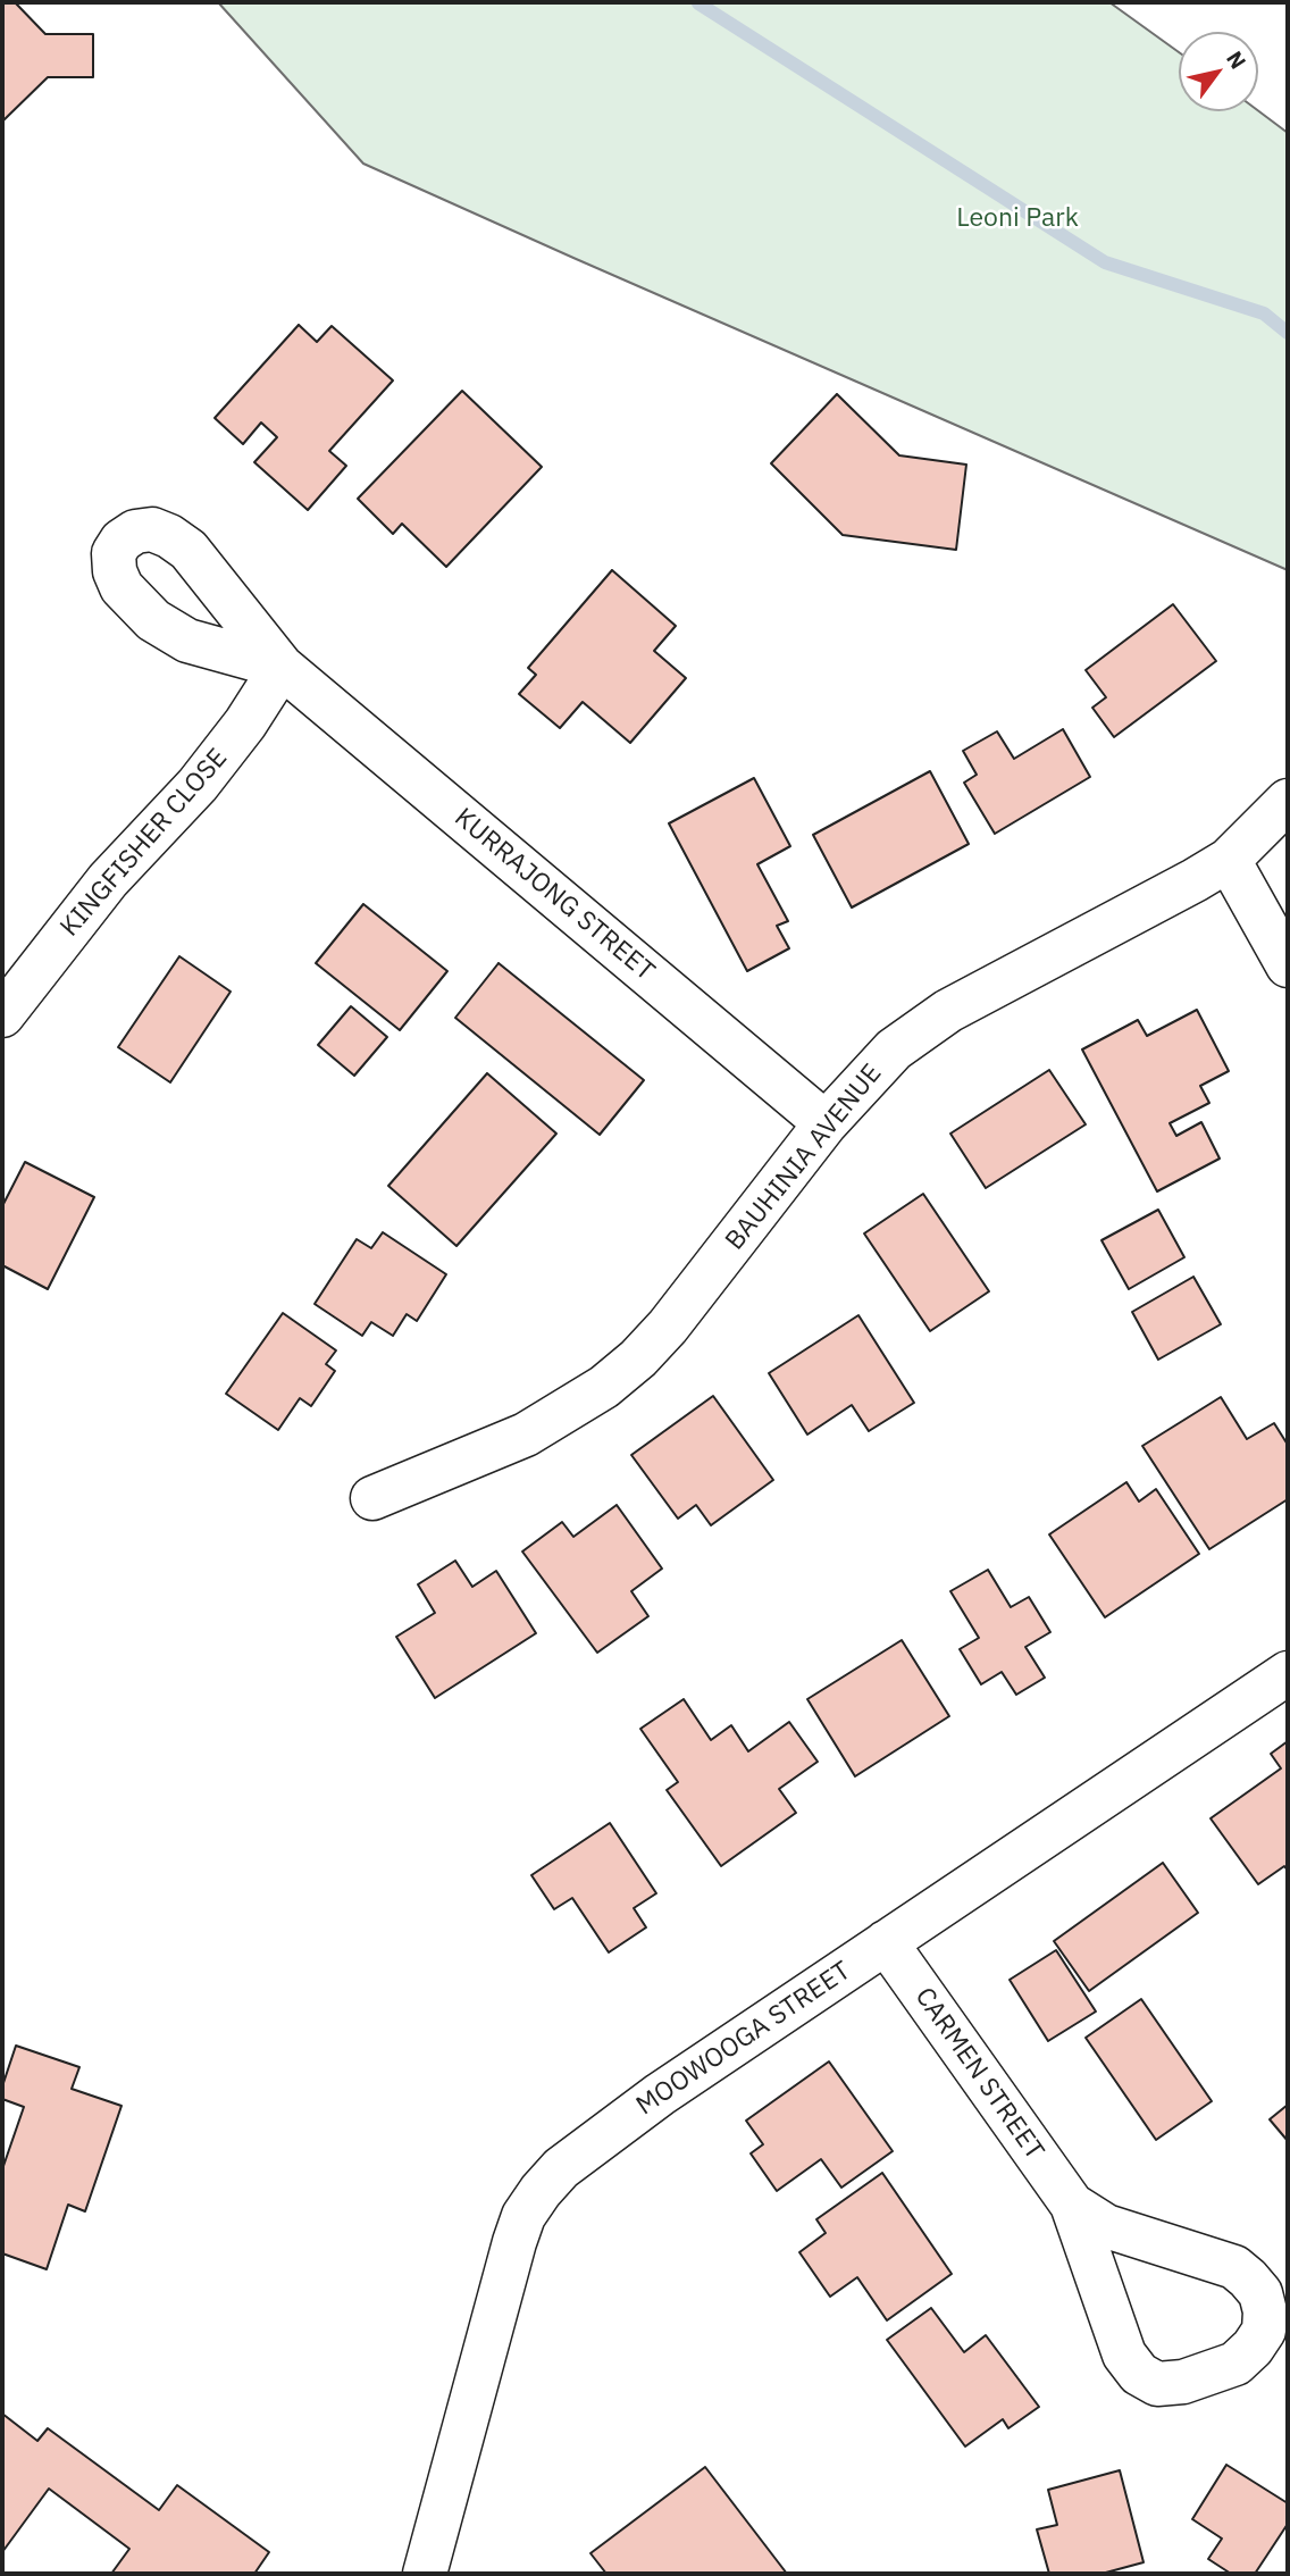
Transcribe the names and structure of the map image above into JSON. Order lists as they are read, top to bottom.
{
  "streets": {
    "street": [
      "KINGFISHER CLOSE",
      "KURRAJONG STREET",
      "BAUHINIA AVENUE",
      "MOOWOOGA STREET",
      "CARMEN STREET"
    ]
  },
  "crossings": [
    ["KINGFISHER CLOSE", "KURRAJONG STREET"],
    ["KURRAJONG STREET", "BAUHINIA AVENUE"],
    ["MOOWOOGA STREET", "CARMEN STREET"]
  ],
  "parks": ["Leoni Park"],
  "north": "top right"
}
